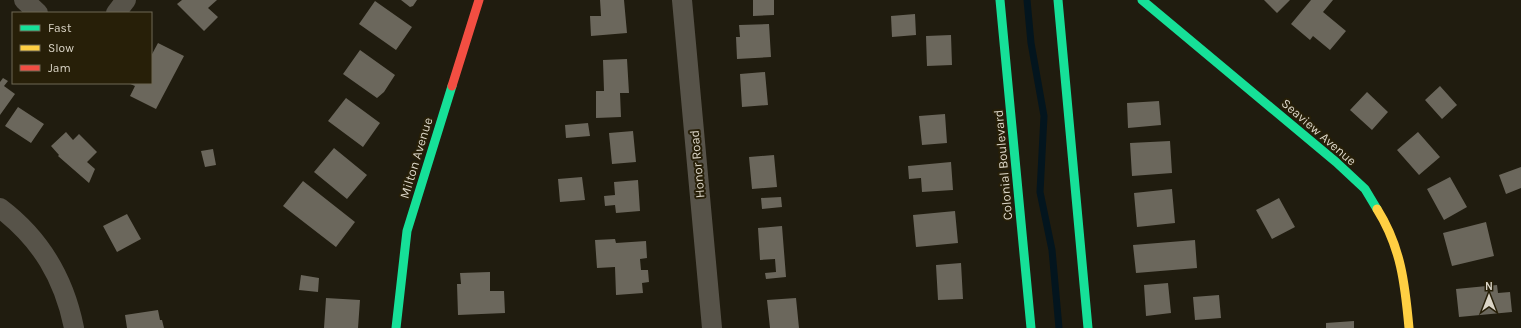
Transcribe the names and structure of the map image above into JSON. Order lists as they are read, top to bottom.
{
  "streets": {
    "street": [
      "Seaview Avenue",
      "Milton Avenue",
      "Honor Road",
      "Colonial Boulevard"
    ]
  },
  "legend": ["Fast", "Slow", "Jam"],
  "north": "top"
}
